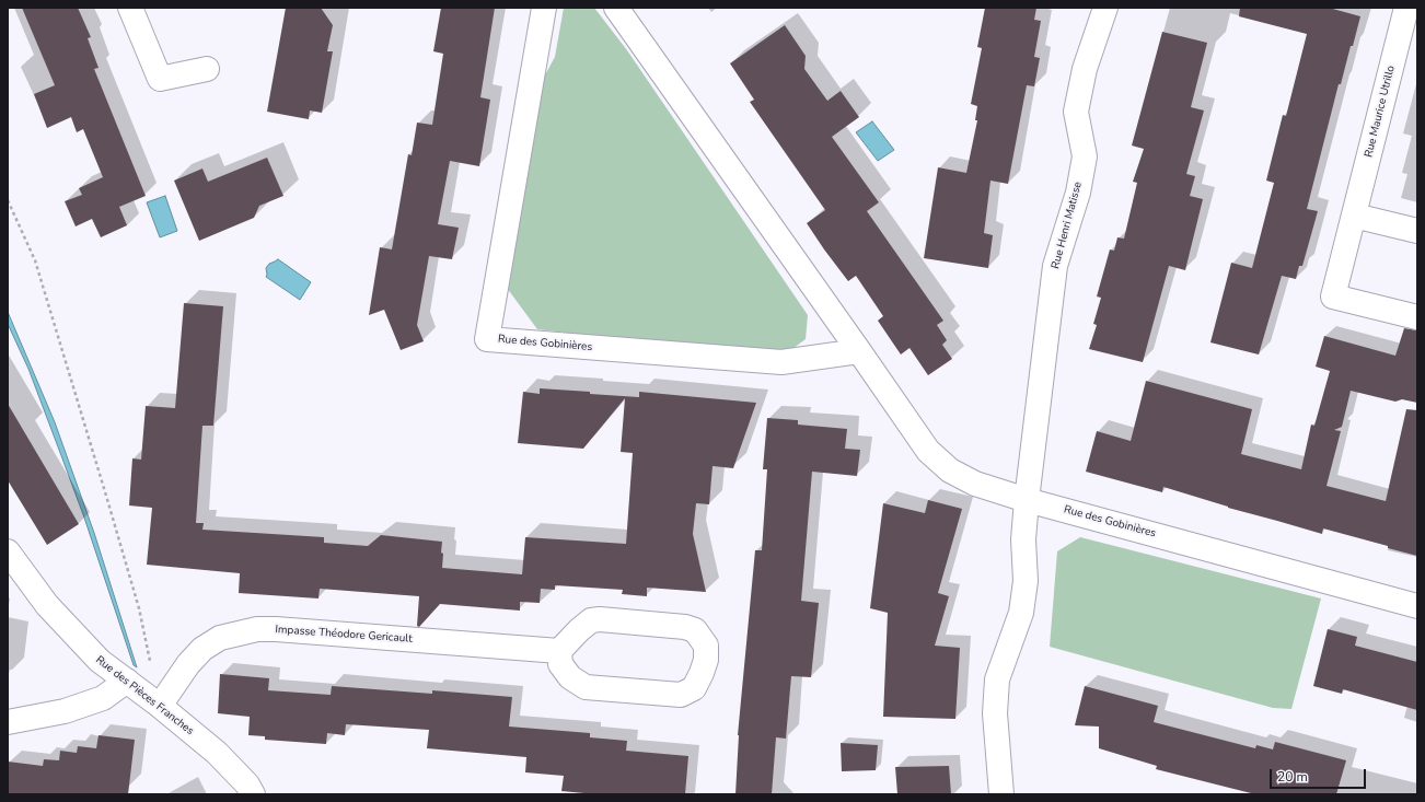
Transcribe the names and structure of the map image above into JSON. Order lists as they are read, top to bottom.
{
  "streets": {
    "street": [
      "Rue Maurice Utrillo",
      "Rue Henri Matisse",
      "Rue des Gobinières",
      "Impasse Théodore Gericault",
      "Rue des Pièces Franches"
    ]
  },
  "crossings": [
    ["Rue Henri Matisse", "Rue des Gobinières"],
    ["Impasse Théodore Gericault", "Rue des Pièces Franches"]
  ],
  "scale_bar": "20 m"
}
